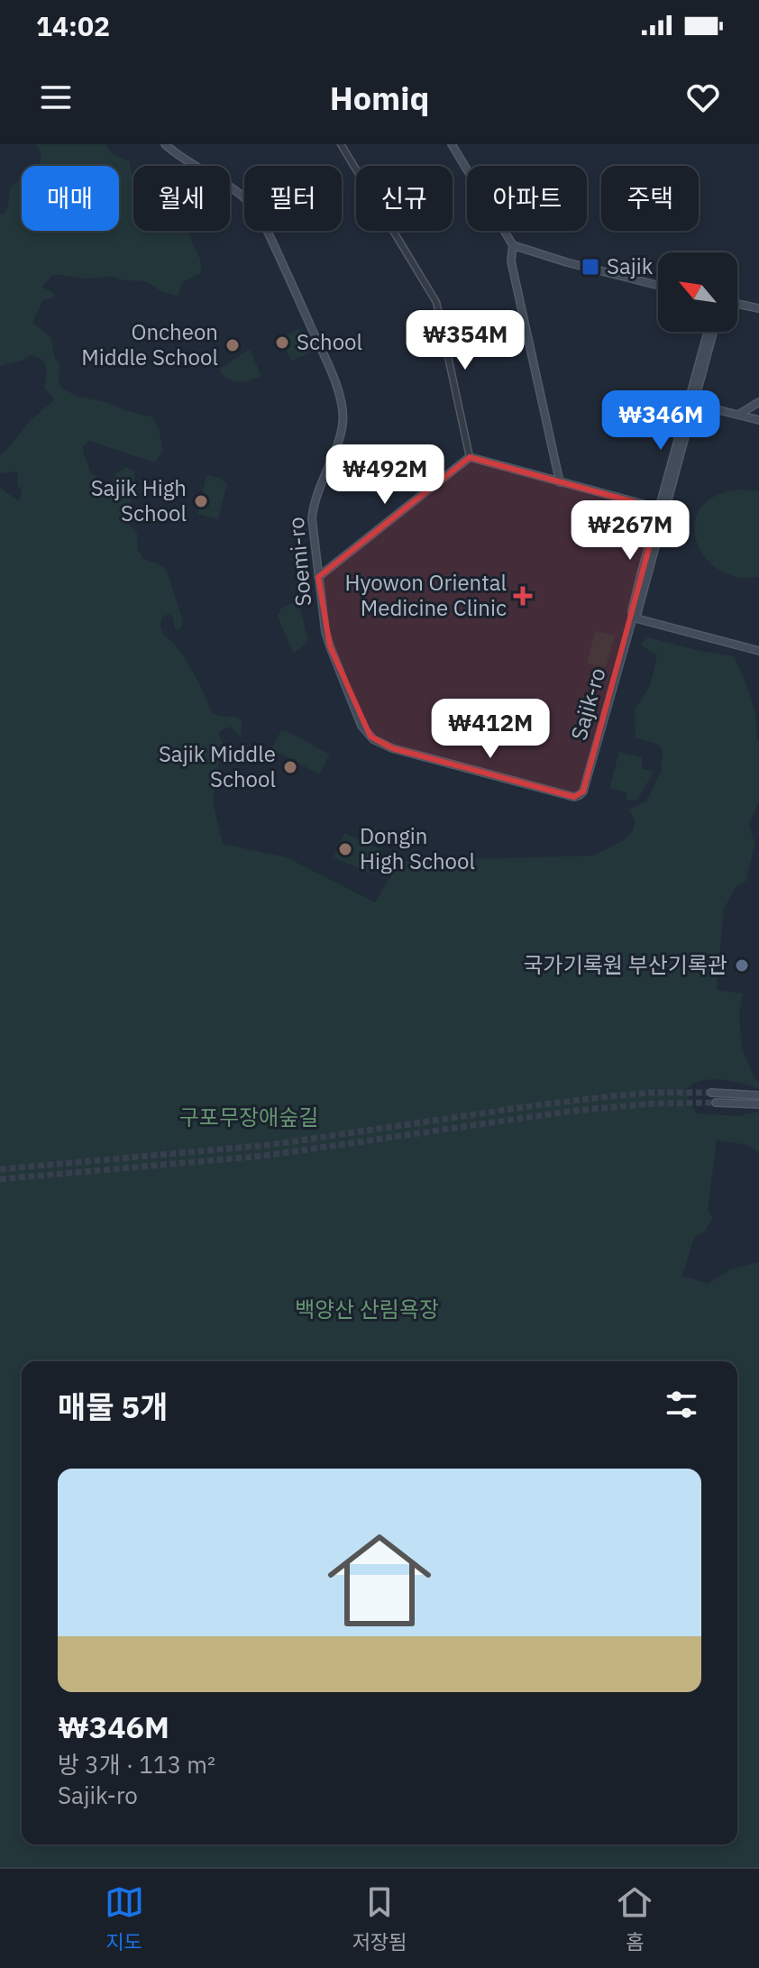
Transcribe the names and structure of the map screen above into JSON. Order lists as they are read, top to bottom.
{
  "streets": {
    "main road": ["Soemi-ro", "Sajik-ro"]
  },
  "crossings": [
    ["Soemi-ro", "Sajik-ro"]
  ],
  "parks": ["구포무장애숲길", "백양산 산림욕장"],
  "places": {
    "transit": ["Sajik"],
    "other": [
      "School",
      "Oncheon Middle School",
      "Sajik High School",
      "Sajik Middle School",
      "Dongin High School",
      "국가기록원 부산기록관"
    ],
    "health": ["Hyowon Oriental Medicine Clinic"]
  },
  "north": "top left",
  "page": {
    "status": "14:02",
    "header": "Homiq",
    "chip": [
      "매매",
      "월세",
      "필터",
      "신규",
      "아파트",
      "주택"
    ],
    "price": [
      "₩354M",
      "₩346M",
      "₩492M",
      "₩267M",
      "₩412M"
    ],
    "heading": "매물 5개",
    "list": [
      {
        "name": "₩346M",
        "note": "방 3개 · 113 m² · Sajik-ro"
      }
    ],
    "tabs": ["지도", "저장됨", "홈"]
  }
}
